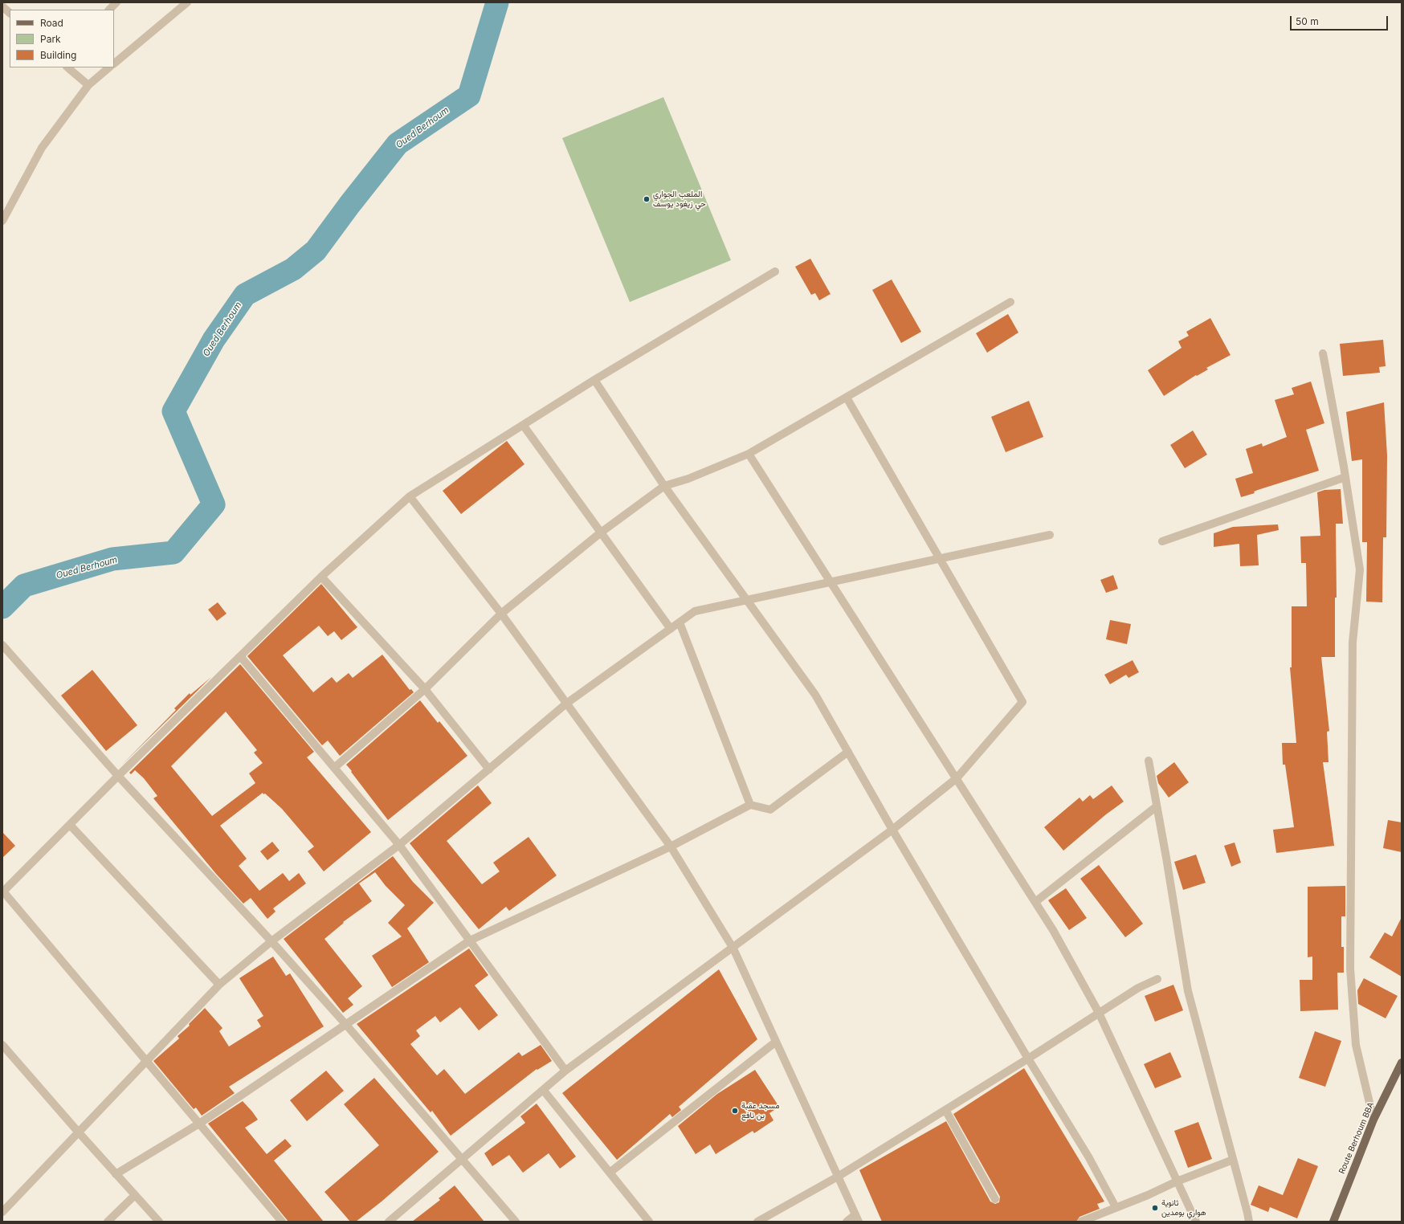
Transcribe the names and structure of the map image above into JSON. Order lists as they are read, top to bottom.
{
  "streets": {
    "main road": ["Route Berhoum BBA"]
  },
  "water": ["Oued Berhoum"],
  "places": ["الملعب الجواري حي زيغود يوسف", "مسجد عقبة بن نافع", "ثانوية هواري بومدين"],
  "legend": ["Road", "Park", "Building"],
  "scale_bar": "50 m"
}
